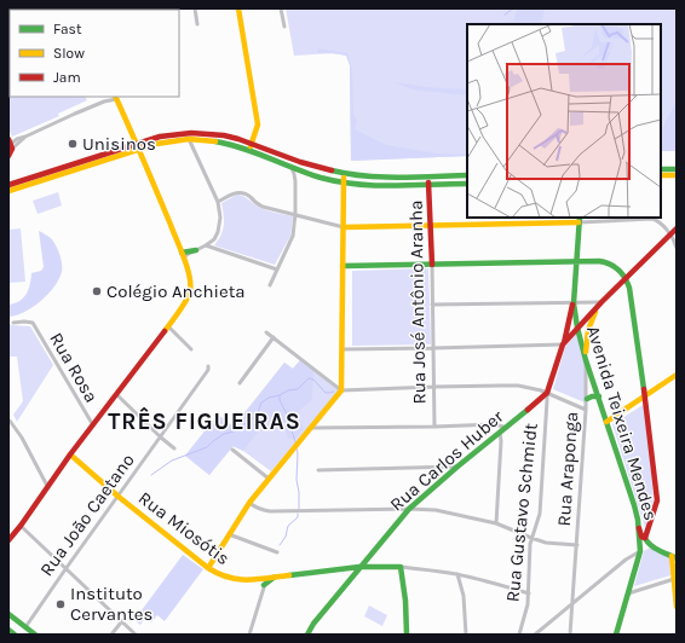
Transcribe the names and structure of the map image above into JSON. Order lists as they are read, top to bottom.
{
  "streets": {
    "street": [
      "Rua José Antônio Aranha",
      "Rua Rosa",
      "Avenida Teixeira Mendes",
      "Rua Carlos Huber",
      "Rua Araponga",
      "Rua Gustavo Schmidt",
      "Rua João Caetano",
      "Rua Miosótis"
    ]
  },
  "crossings": [
    ["Avenida Teixeira Mendes", "Rua Araponga"],
    ["Rua Carlos Huber", "Rua Gustavo Schmidt"],
    ["Rua Carlos Huber", "Rua Miosótis"],
    ["Rua João Caetano", "Rua Miosótis"]
  ],
  "districts": ["TRÊS FIGUEIRAS"],
  "places": ["Unisinos", "Colégio Anchieta", "Instituto Cervantes"],
  "legend": ["Fast", "Slow", "Jam"]
}
